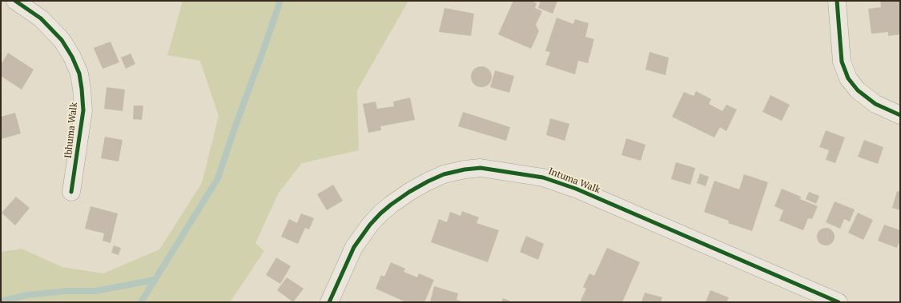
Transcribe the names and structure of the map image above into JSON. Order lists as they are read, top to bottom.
{
  "streets": {
    "street": ["Ibhuma Walk", "Intuma Walk"]
  }
}
